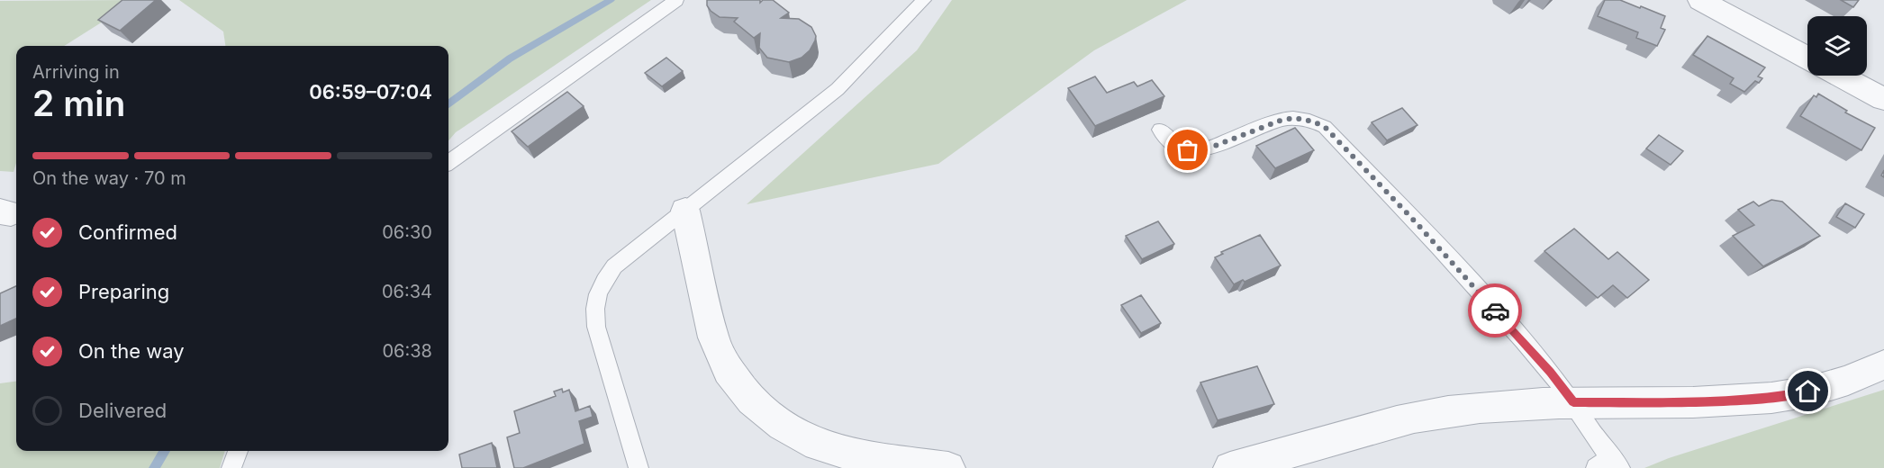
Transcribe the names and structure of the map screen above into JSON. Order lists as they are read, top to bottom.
{
  "page": {
    "heading": ["2 min", "Arriving in", "06:59–07:04"],
    "bar": "On the way · 70 m",
    "list": [
      ["Confirmed", "06:30"],
      ["Preparing", "06:34"],
      ["On the way", "06:38"],
      "Delivered"
    ]
  }
}
